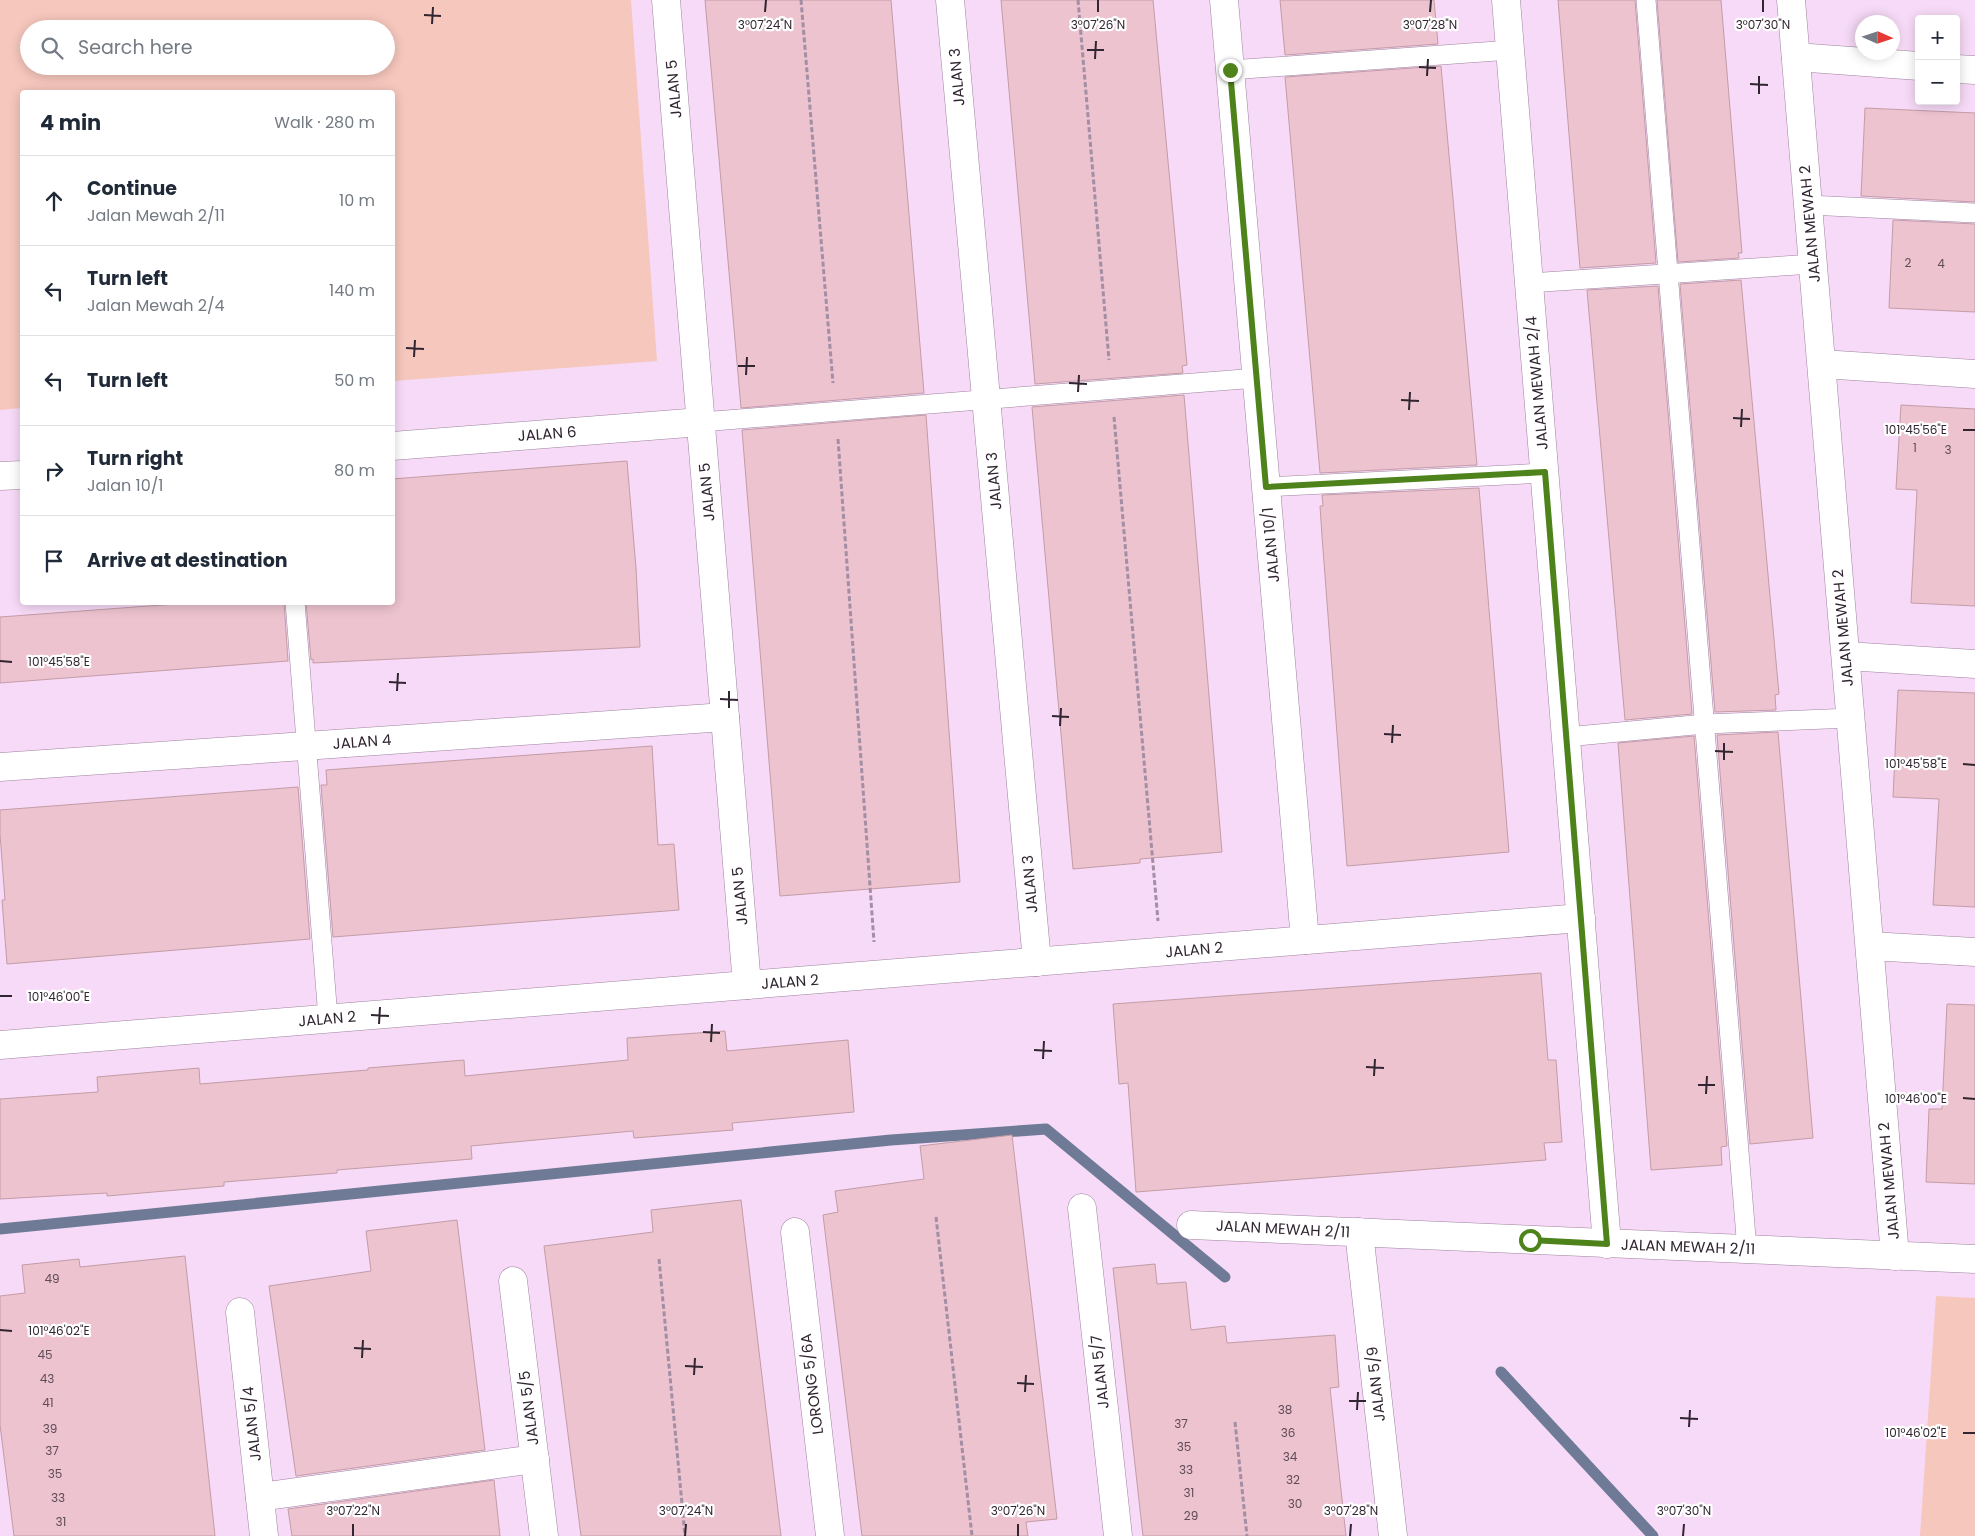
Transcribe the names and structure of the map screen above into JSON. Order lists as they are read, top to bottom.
{
  "streets": {
    "street": [
      "JALAN 3",
      "JALAN 5",
      "JALAN MEWAH 2",
      "JALAN MEWAH 2/4",
      "JALAN 6",
      "JALAN 10/1",
      "JALAN 4",
      "JALAN 2",
      "JALAN MEWAH 2/11",
      "JALAN 5/7",
      "LORONG 5/6A",
      "JALAN 5/9",
      "JALAN 5/5",
      "JALAN 5/4"
    ]
  },
  "crossings": [
    ["JALAN 3", "JALAN 2"],
    ["JALAN 5", "JALAN 6"],
    ["JALAN 5", "JALAN 4"],
    ["JALAN 5", "JALAN 2"],
    ["JALAN MEWAH 2", "JALAN MEWAH 2/11"],
    ["JALAN MEWAH 2/4", "JALAN 2"],
    ["JALAN MEWAH 2/4", "JALAN MEWAH 2/11"],
    ["JALAN 10/1", "JALAN 2"],
    ["JALAN MEWAH 2/11", "JALAN 5/9"]
  ],
  "house_numbers": [
    "2",
    "4",
    "1",
    "3",
    "49",
    "45",
    "43",
    "41",
    "38",
    "37",
    "39",
    "36",
    "35",
    "37",
    "34",
    "33",
    "35",
    "32",
    "31",
    "33",
    "30",
    "29",
    "31"
  ],
  "north": "right",
  "page": {
    "map_buttons": ["+", "−"],
    "search": "Search here",
    "heading": ["4 min", "Walk · 280 m"],
    "list": [
      ["Continue", "Jalan Mewah 2/11", "10 m"],
      ["Turn left", "Jalan Mewah 2/4", "140 m"],
      ["Turn left", "50 m"],
      ["Turn right", "Jalan 10/1", "80 m"],
      "Arrive at destination"
    ]
  },
  "coordinates": [
    "3°07'24\"N",
    "3°07'26\"N",
    "3°07'28\"N",
    "3°07'30\"N",
    "101°45'56\"E",
    "101°45'58\"E",
    "101°46'00\"E",
    "101°46'02\"E",
    "3°07'22\"N"
  ]
}
